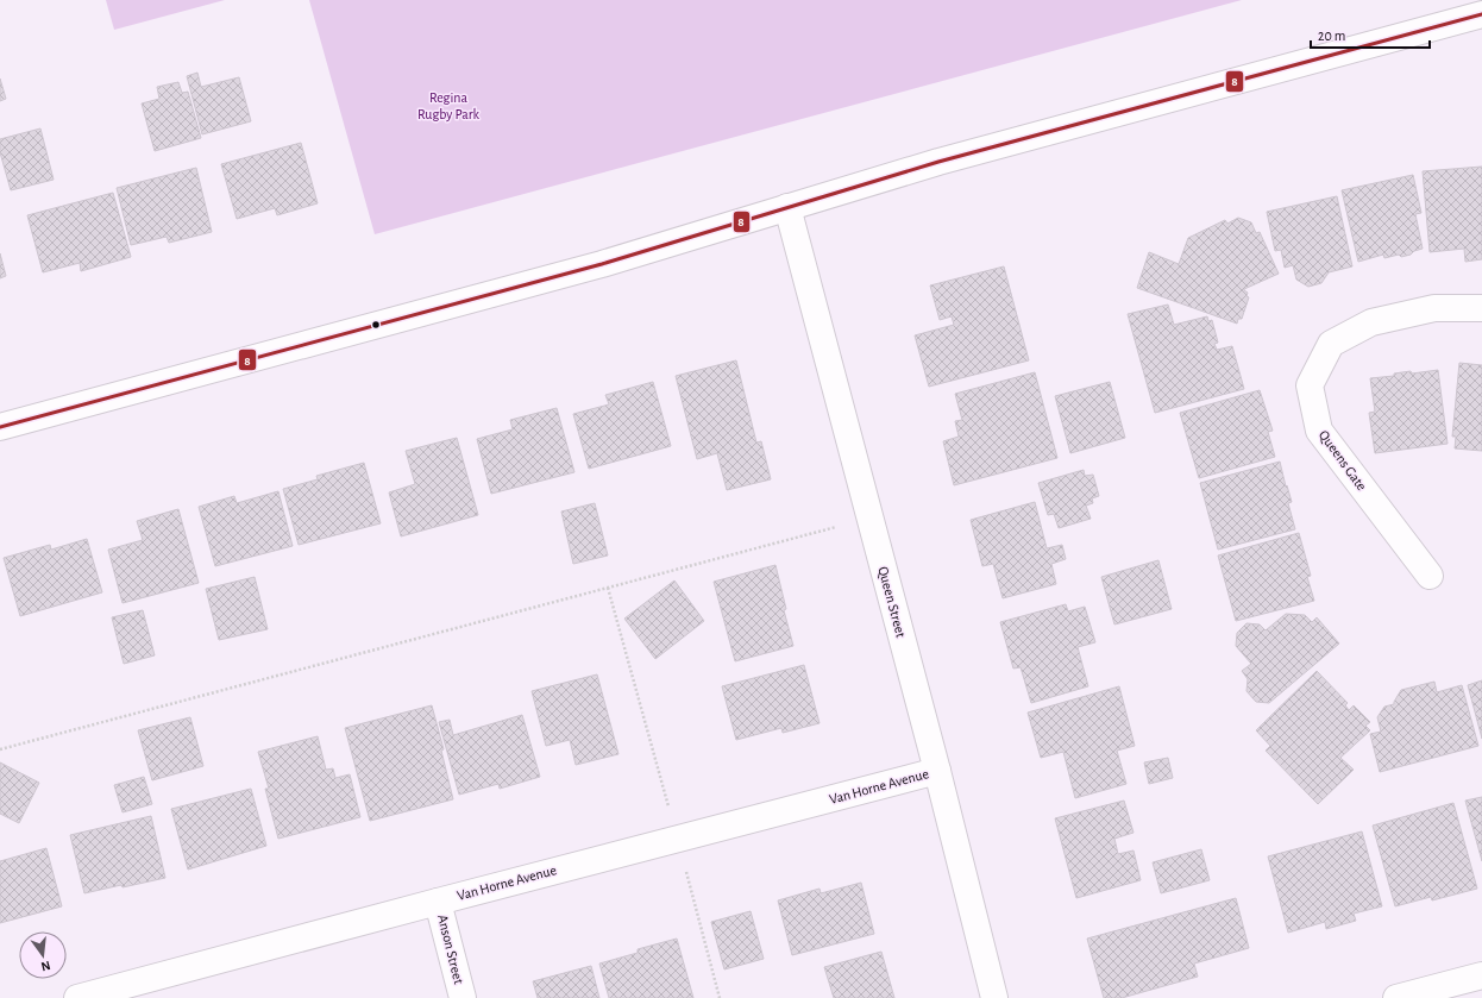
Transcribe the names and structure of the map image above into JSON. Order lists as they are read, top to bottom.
{
  "streets": {
    "street": [
      "Queens Gate",
      "Queen Street",
      "Van Horne Avenue",
      "Anson Street"
    ]
  },
  "crossings": [
    ["Queen Street", "Van Horne Avenue"],
    ["Van Horne Avenue", "Anson Street"]
  ],
  "parks": ["Regina Rugby Park"],
  "lines": ["transit line 8"],
  "scale_bar": "20 m",
  "north": "bottom"
}
